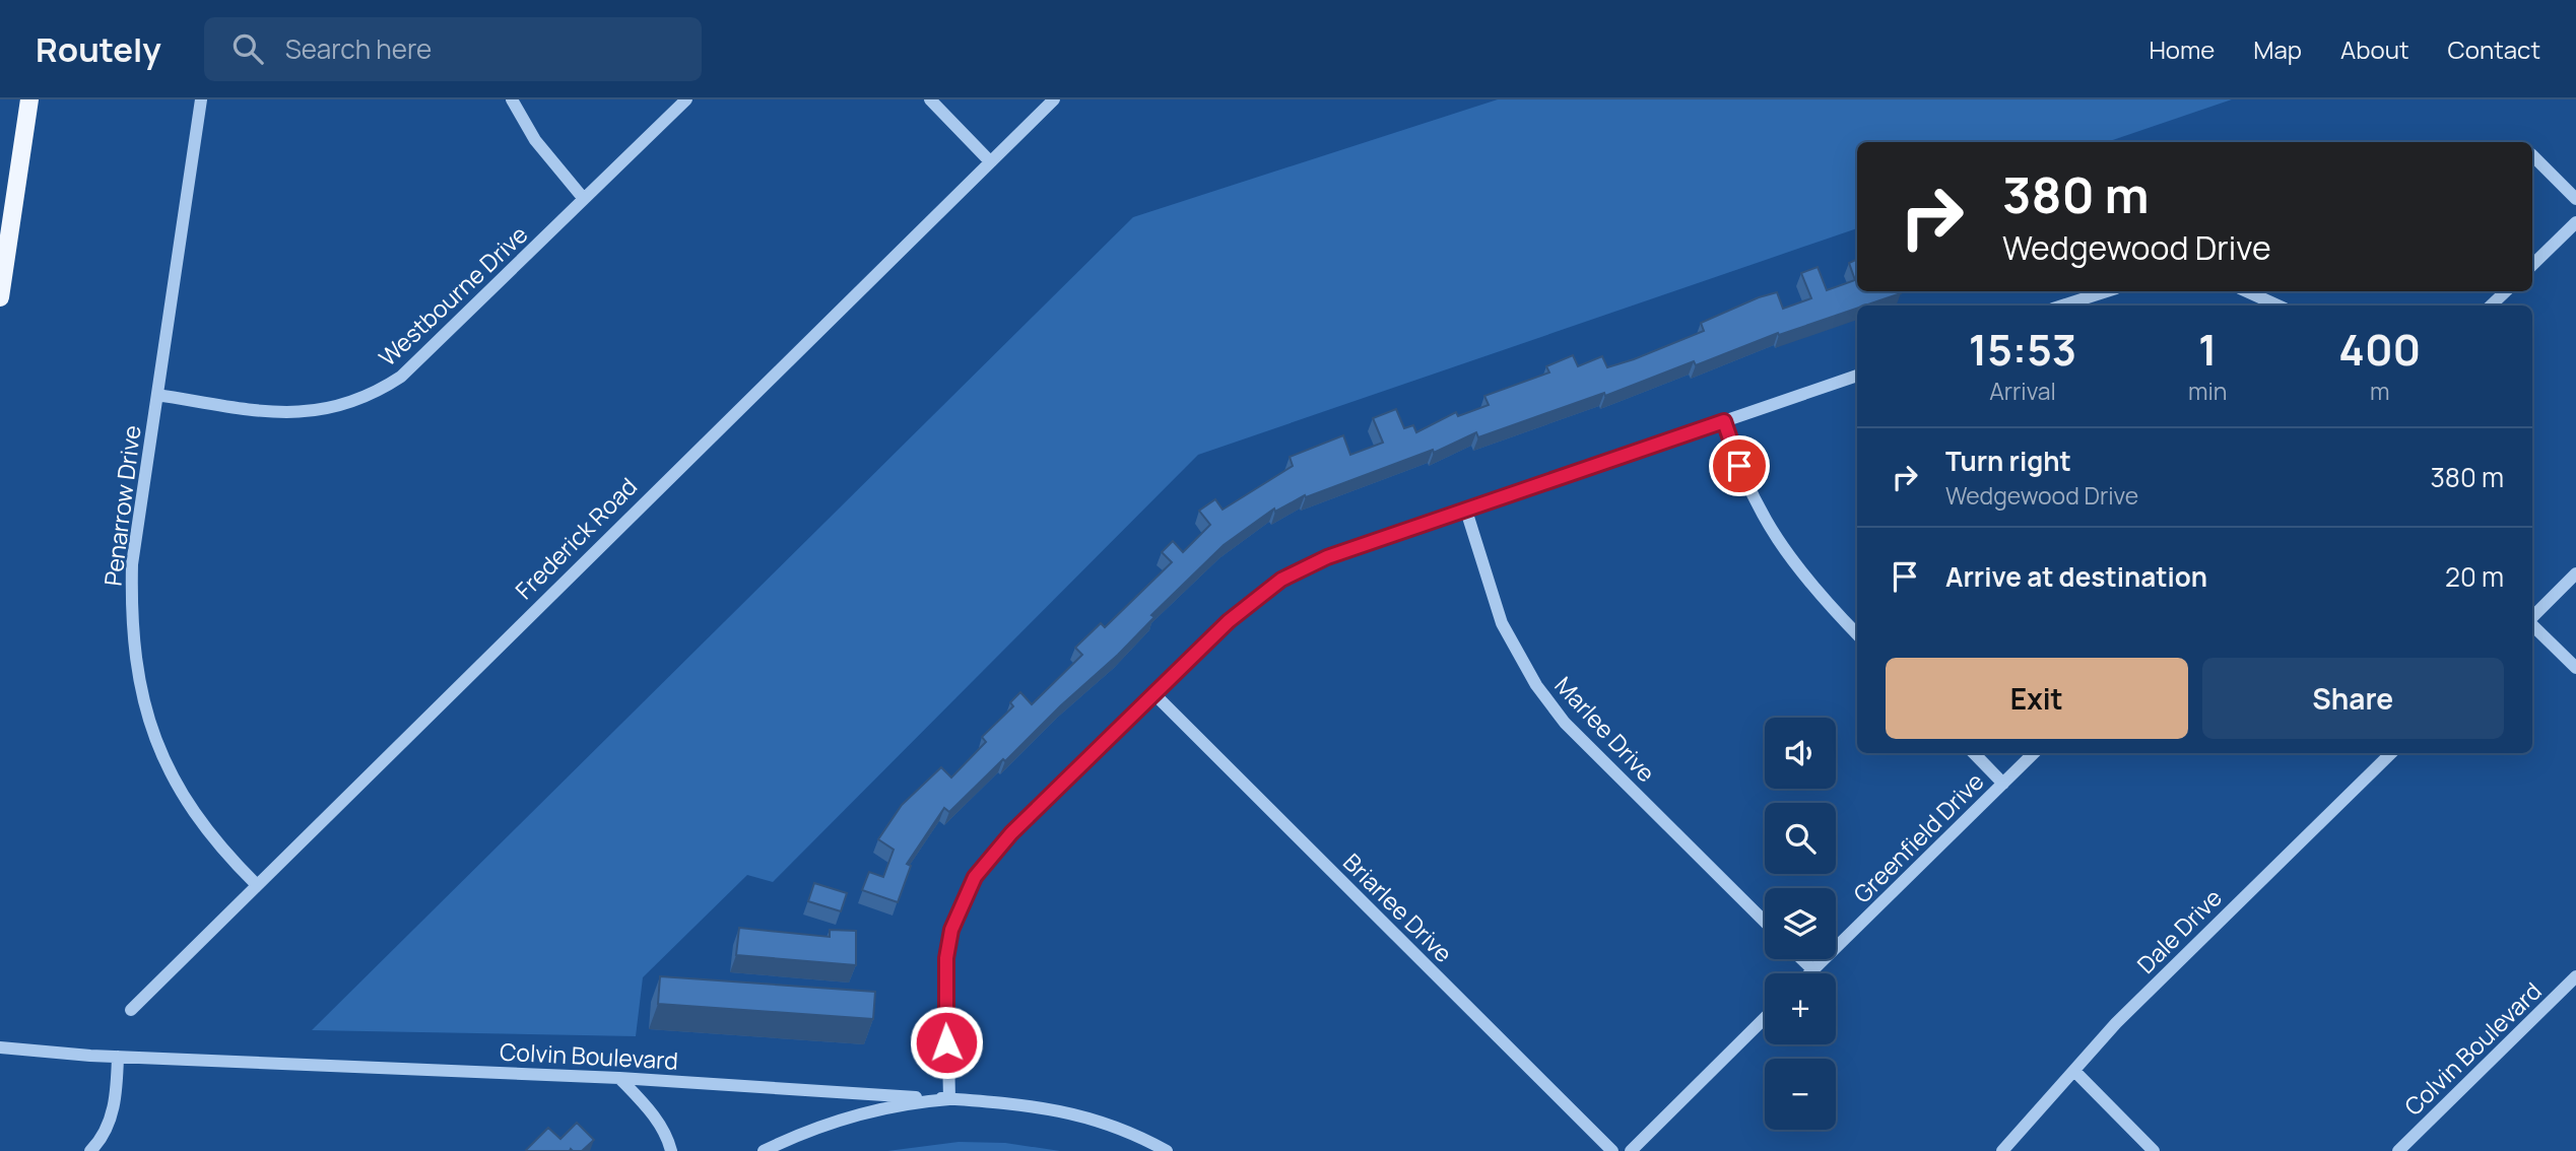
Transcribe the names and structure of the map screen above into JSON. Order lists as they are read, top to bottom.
{
  "streets": {
    "street": [
      "Westbourne Drive",
      "Penarrow Drive",
      "Frederick Road",
      "Marlee Drive",
      "Greenfield Drive",
      "Briarlee Drive",
      "Dale Drive",
      "Colvin Boulevard"
    ]
  },
  "crossings": [
    ["Westbourne Drive", "Penarrow Drive"],
    ["Penarrow Drive", "Frederick Road"]
  ],
  "page": {
    "header": "Routely",
    "search": "Search here",
    "nav": [
      "Home",
      "Map",
      "About",
      "Contact"
    ],
    "turn": ["380 m", "Wedgewood Drive"],
    "eta": [
      "15:53",
      "Arrival",
      "1",
      "min",
      "400",
      "m"
    ],
    "list": [
      {
        "name": "Turn right",
        "note": "Wedgewood Drive",
        "value": "380 m"
      },
      {
        "name": "Arrive at destination",
        "value": "20 m"
      }
    ],
    "buttons": ["Exit", "Share"],
    "map_buttons": ["+", "−"]
  }
}
